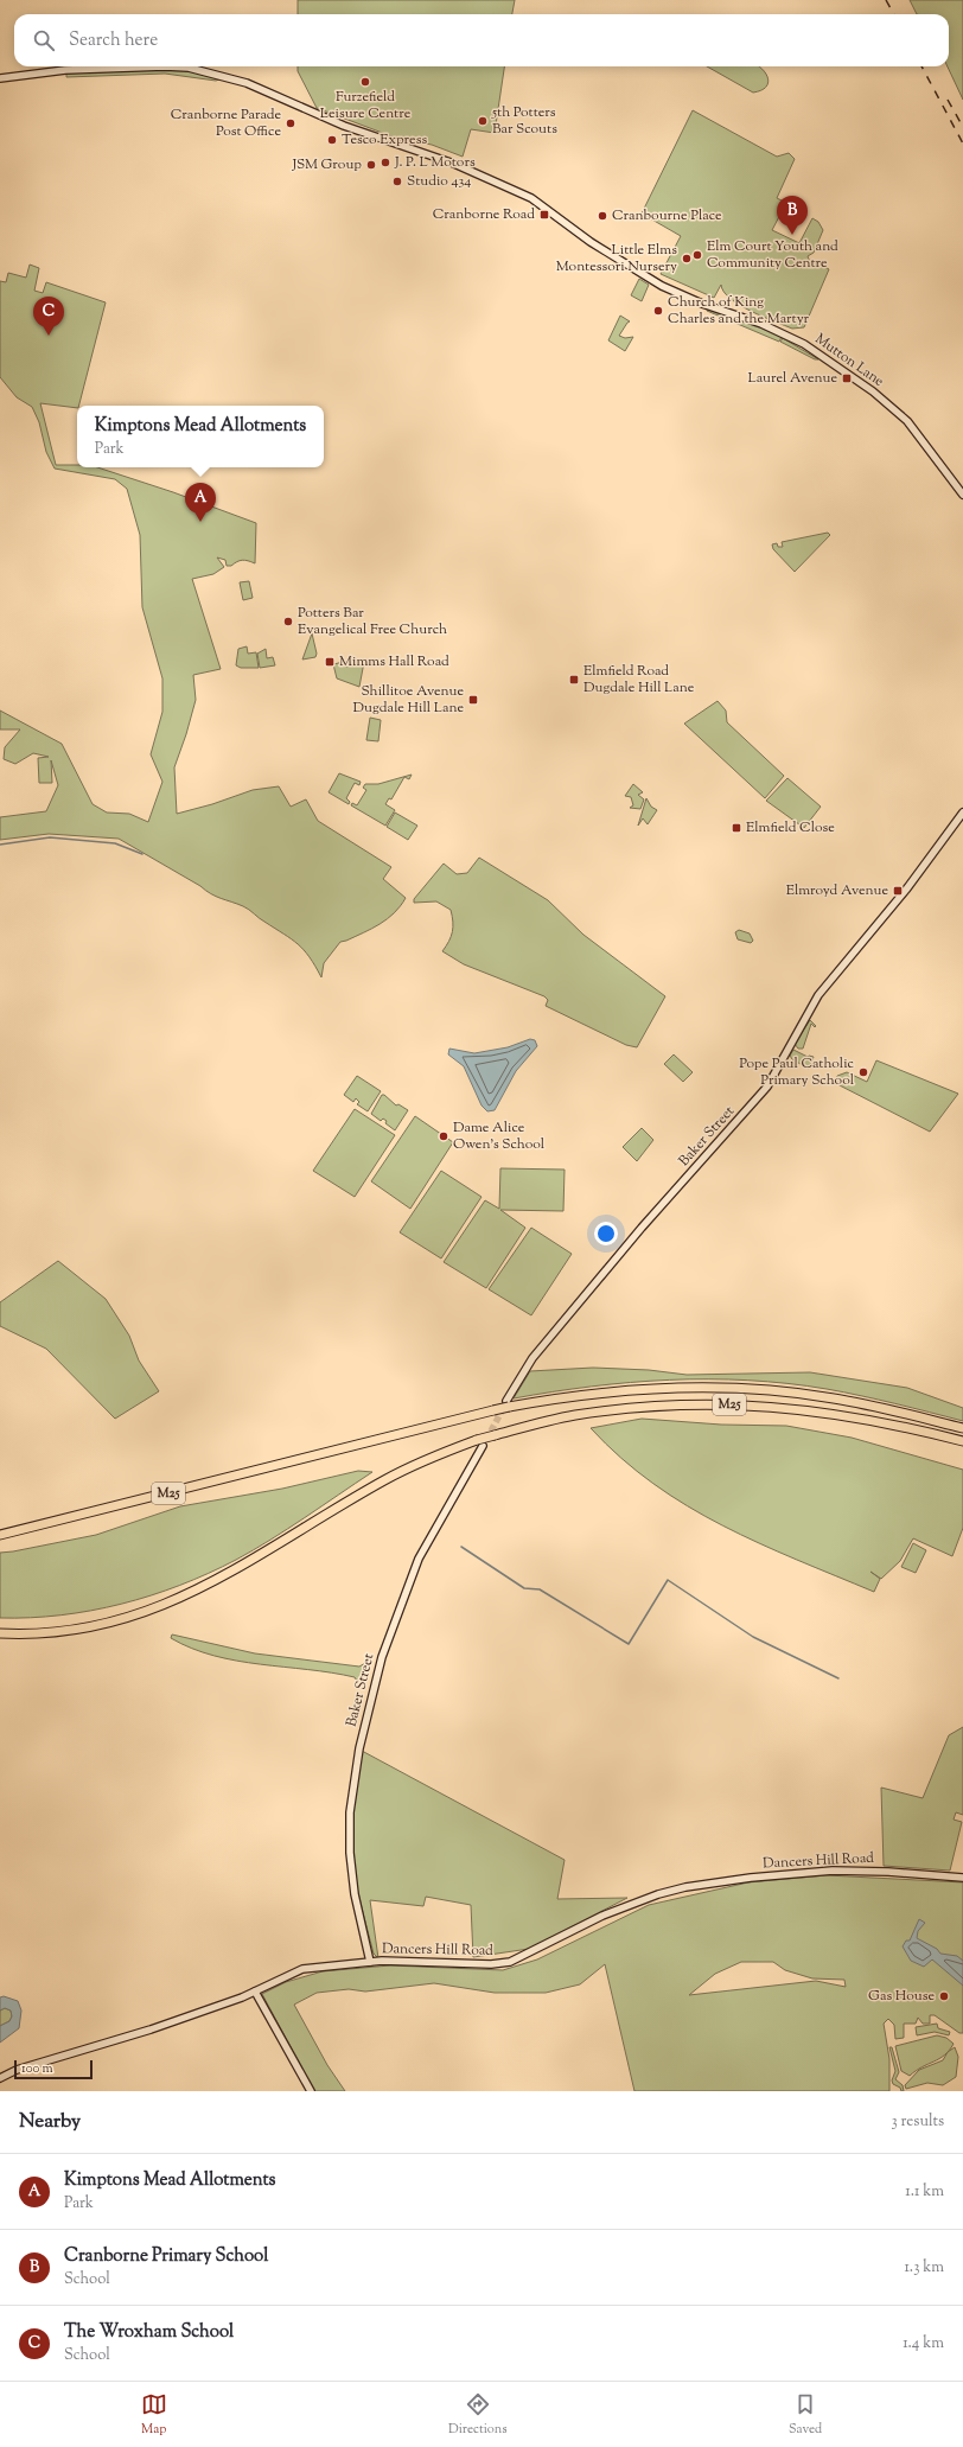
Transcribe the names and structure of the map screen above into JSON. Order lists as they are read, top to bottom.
{
  "streets": {
    "highway": ["M25"],
    "street": ["Mutton Lane", "Baker Street", "Dancers Hill Road"]
  },
  "crossings": [
    ["Baker Street", "M25"],
    ["Baker Street", "Dancers Hill Road"]
  ],
  "places": {
    "other": [
      "Furzefield Leisure Centre",
      "5th Potters Bar Scouts",
      "Cranborne Parade Post Office",
      "Tesco Express",
      "J. P. L Motors",
      "JSM Group",
      "Studio 434",
      "Cranbourne Place",
      "Elm Court Youth and Community Centre",
      "Little Elms Montessori Nursery",
      "Church of King Charles and the Martyr",
      "Potters Bar Evangelical Free Church",
      "Pope Paul Catholic Primary School",
      "Dame Alice Owen's School",
      "Gas House"
    ],
    "transit": [
      "Cranborne Road",
      "Laurel Avenue",
      "Mimms Hall Road",
      "Elmfield Road Dugdale Hill Lane",
      "Shillitoe Avenue Dugdale Hill Lane",
      "Elmfield Close",
      "Elmroyd Avenue"
    ]
  },
  "scale_bar": "100 m",
  "page": {
    "search": "Search here",
    "pins": ["B", "C", "A"],
    "popup": ["Kimptons Mead Allotments", "Park"],
    "scale": "100 m",
    "heading": ["Nearby", "3 results"],
    "list": [
      {
        "mark": "A",
        "name": "Kimptons Mead Allotments",
        "note": "Park",
        "value": "1.1 km"
      },
      {
        "mark": "B",
        "name": "Cranborne Primary School",
        "note": "School",
        "value": "1.3 km"
      },
      {
        "mark": "C",
        "name": "The Wroxham School",
        "note": "School",
        "value": "1.4 km"
      }
    ],
    "nav": ["Map", "Directions", "Saved"]
  }
}
